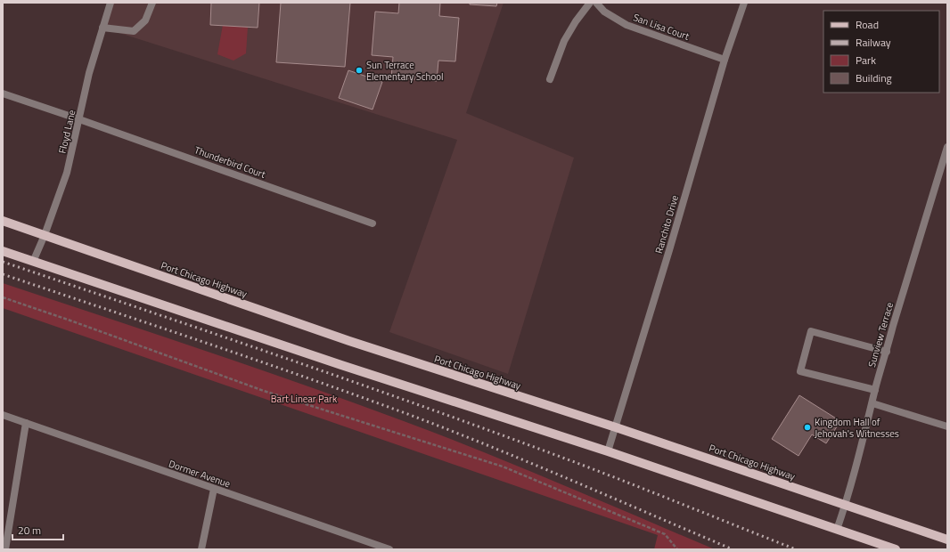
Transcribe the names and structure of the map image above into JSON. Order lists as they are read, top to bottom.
{
  "streets": {
    "main road": ["Port Chicago Highway"],
    "street": [
      "San Lisa Court",
      "Floyd Lane",
      "Thunderbird Court",
      "Ranchito Drive",
      "Sunview Terrace",
      "Dormer Avenue"
    ]
  },
  "crossings": [
    ["San Lisa Court", "Ranchito Drive"],
    ["Floyd Lane", "Thunderbird Court"],
    ["Floyd Lane", "Port Chicago Highway"],
    ["Ranchito Drive", "Port Chicago Highway"],
    ["Port Chicago Highway", "Sunview Terrace"]
  ],
  "parks": ["Bart Linear Park"],
  "places": ["Sun Terrace Elementary School", "Kingdom Hall of Jehovah's Witnesses"],
  "legend": [
    "Road",
    "Railway",
    "Park",
    "Building"
  ],
  "scale_bar": "20 m"
}
